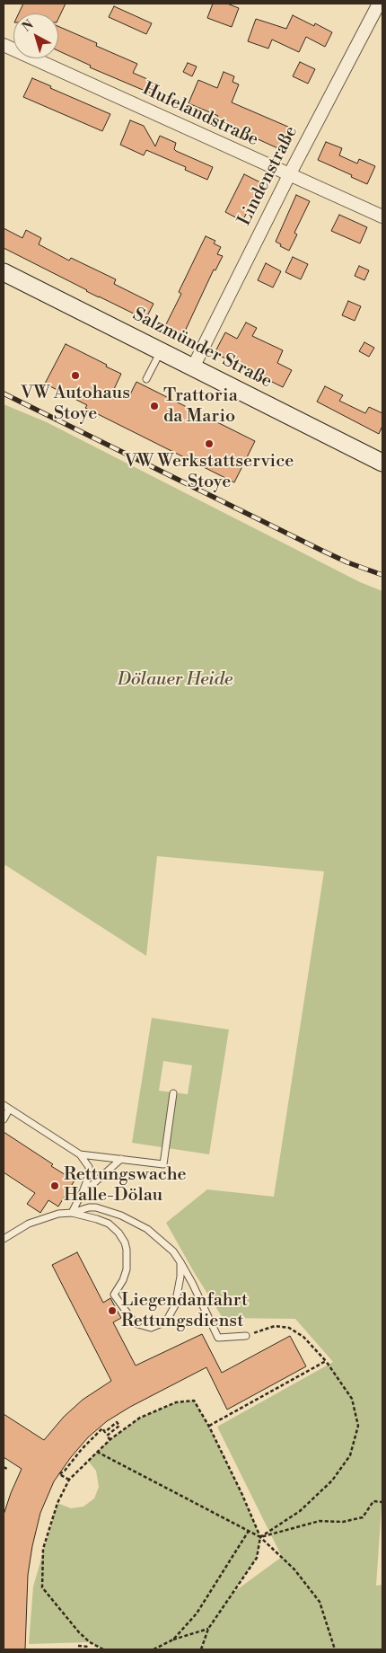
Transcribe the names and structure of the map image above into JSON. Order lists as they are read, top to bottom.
{
  "streets": {
    "main road": ["Salzmünder Straße"],
    "street": ["Hufelandstraße", "Lindenstraße"]
  },
  "crossings": [
    ["Hufelandstraße", "Lindenstraße"],
    ["Lindenstraße", "Salzmünder Straße"]
  ],
  "parks": ["Dölauer Heide"],
  "places": [
    "VW Autohaus Stoye",
    "Trattoria da Mario",
    "VW Werkstattservice Stoye",
    "Rettungswache Halle-Dölau",
    "Liegendanfahrt Rettungsdienst"
  ],
  "north": "top left"
}
